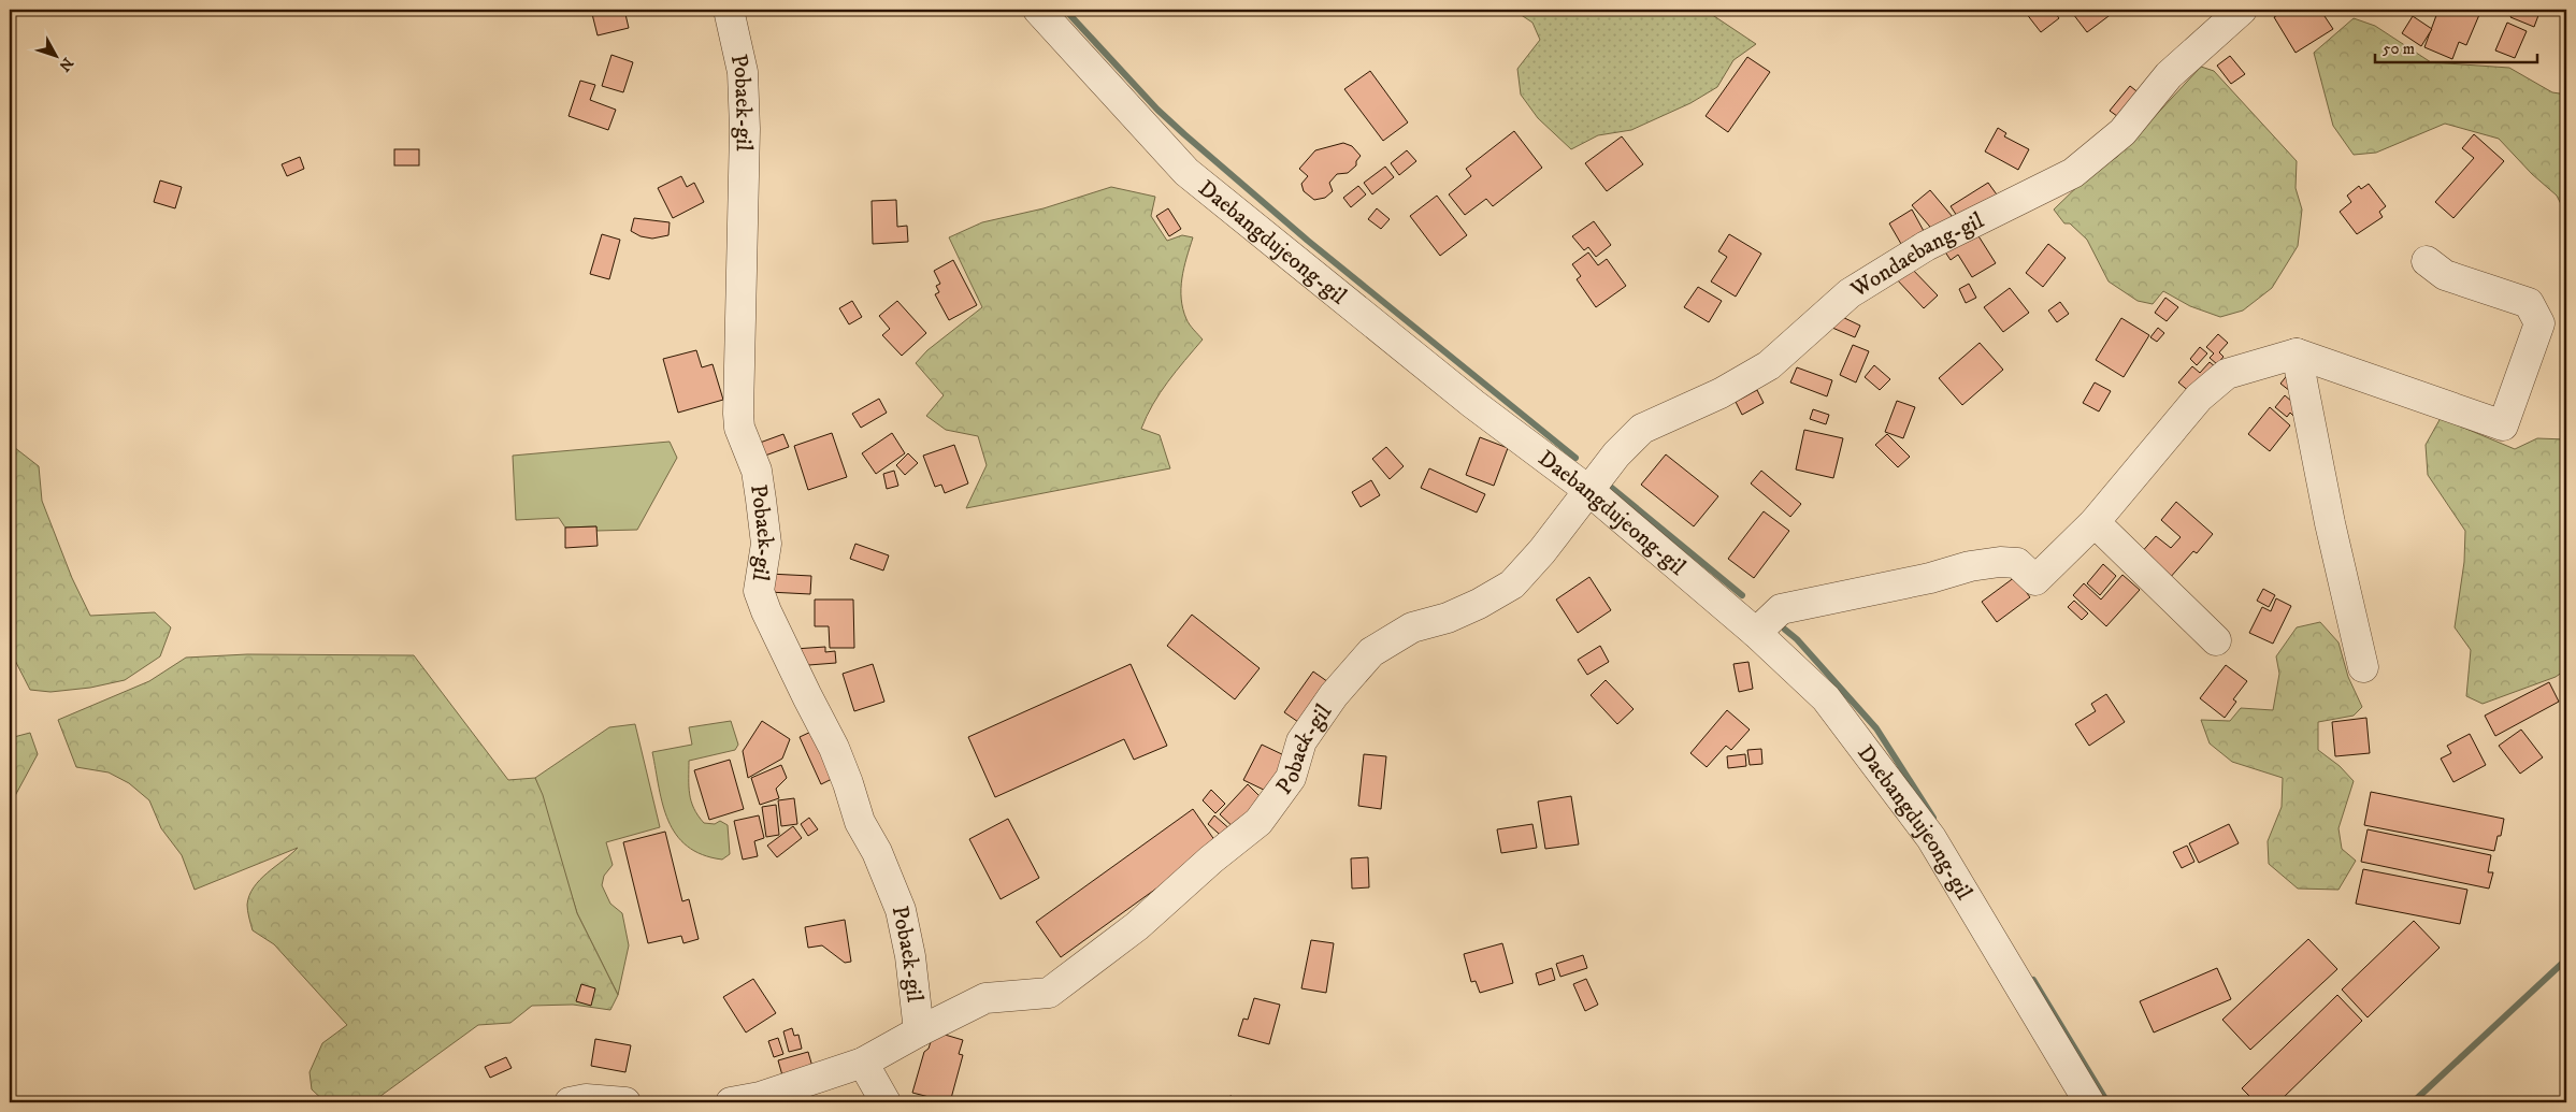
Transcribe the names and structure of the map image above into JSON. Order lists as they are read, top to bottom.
{
  "streets": {
    "street": ["Pobaek-gil", "Daebangdujeong-gil", "Wondaebang-gil"]
  },
  "crossings": [
    ["Pobaek-gil", "Daebangdujeong-gil"],
    ["Pobaek-gil", "Wondaebang-gil"],
    ["Daebangdujeong-gil", "Wondaebang-gil"]
  ],
  "scale_bar": "50 m",
  "north": "bottom right"
}
